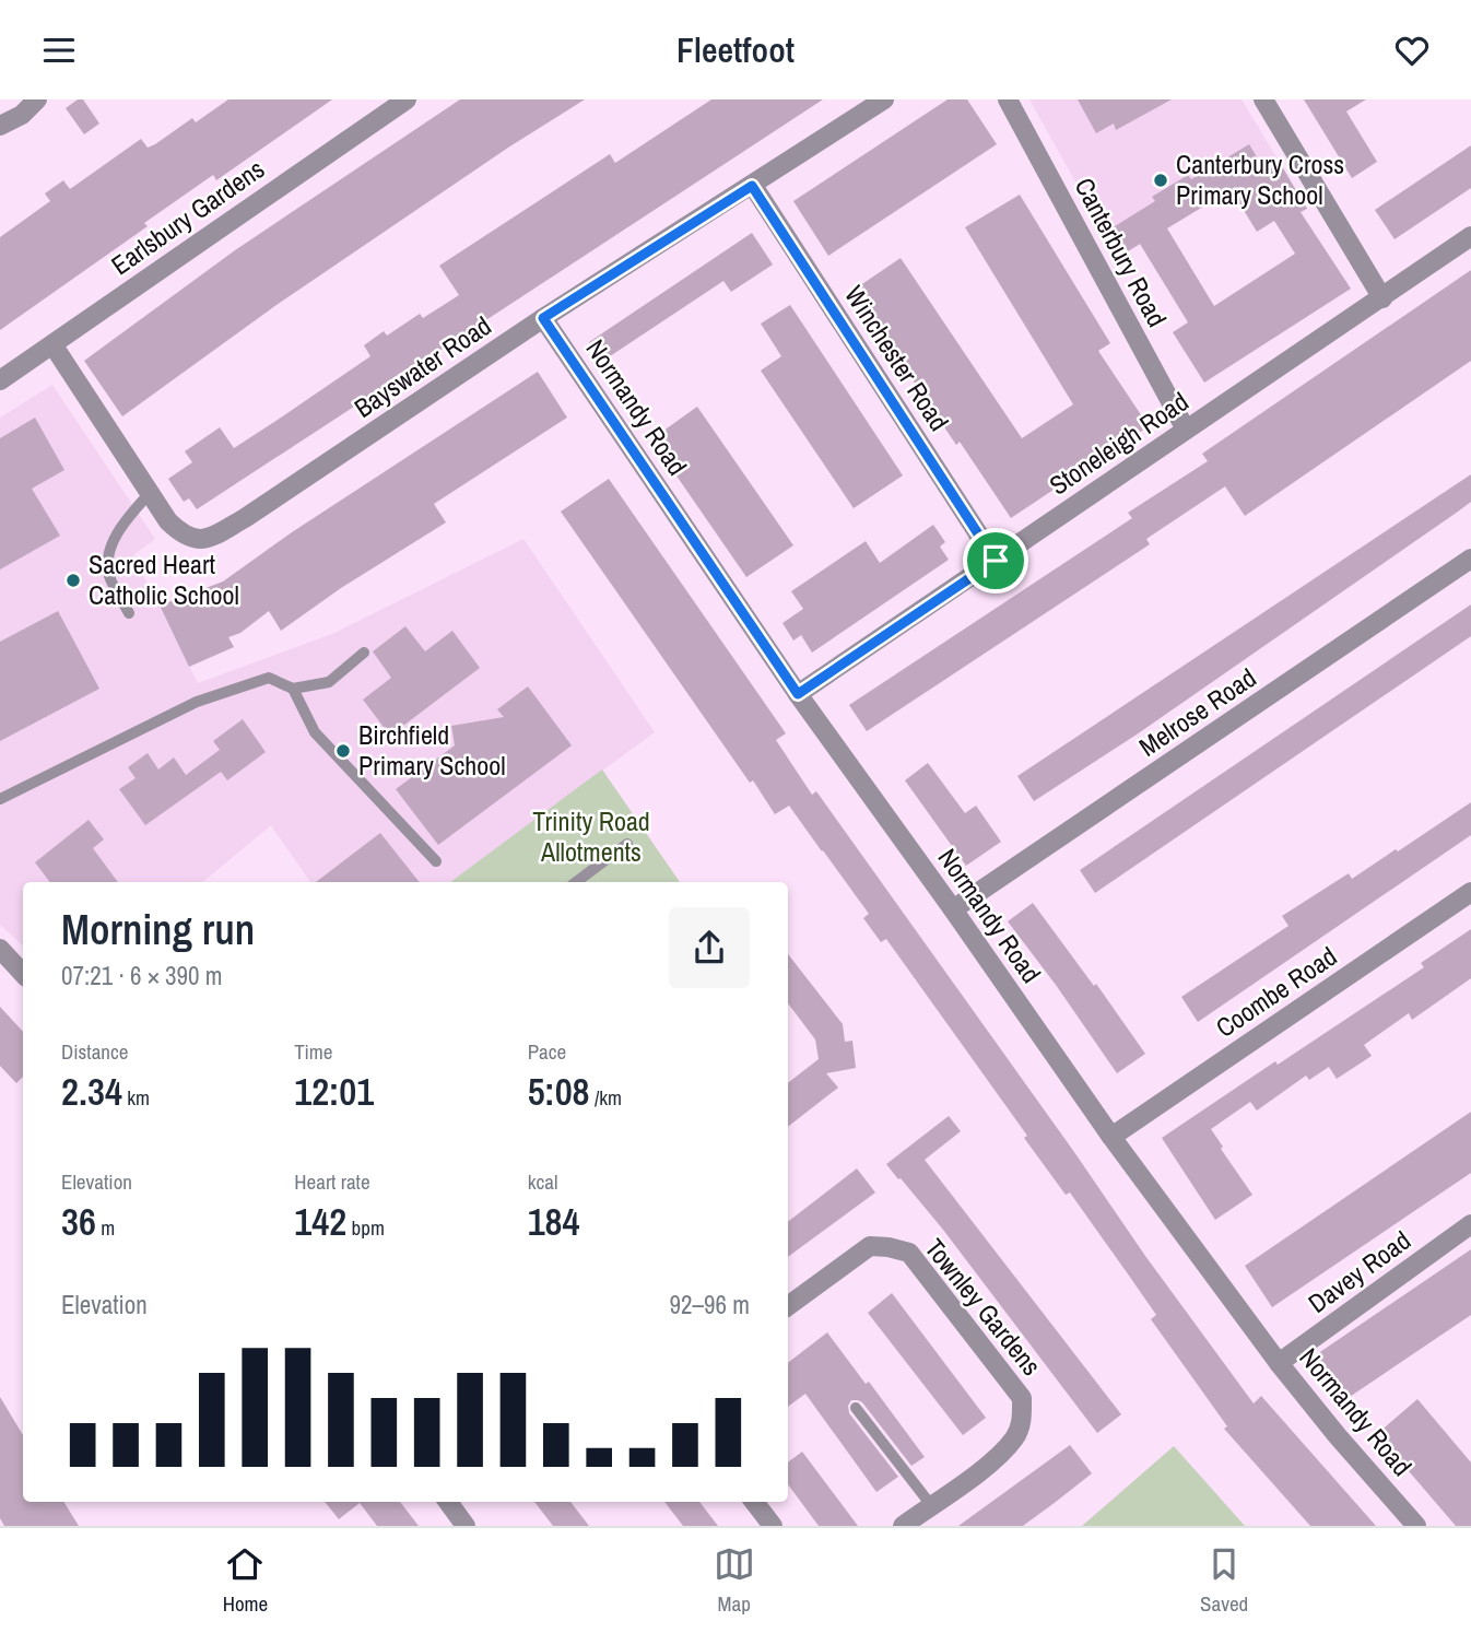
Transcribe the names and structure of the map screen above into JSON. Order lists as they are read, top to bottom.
{
  "streets": {
    "street": [
      "Earlsbury Gardens",
      "Canterbury Road",
      "Winchester Road",
      "Bayswater Road",
      "Normandy Road",
      "Stoneleigh Road",
      "Melrose Road",
      "Coombe Road",
      "Davey Road",
      "Townley Gardens"
    ]
  },
  "crossings": [
    ["Earlsbury Gardens", "Bayswater Road"],
    ["Canterbury Road", "Stoneleigh Road"],
    ["Winchester Road", "Bayswater Road"],
    ["Winchester Road", "Stoneleigh Road"],
    ["Bayswater Road", "Normandy Road"],
    ["Normandy Road", "Stoneleigh Road"],
    ["Normandy Road", "Melrose Road"],
    ["Normandy Road", "Coombe Road"],
    ["Normandy Road", "Davey Road"]
  ],
  "parks": ["Trinity Road Allotments"],
  "places": ["Canterbury Cross Primary School", "Sacred Heart Catholic School", "Birchfield Primary School"],
  "page": {
    "header": "Fleetfoot",
    "heading": ["Morning run", "07:21 · 6 × 390 m"],
    "stats": [
      ["Distance", "2.34 km"],
      ["Time", "12:01"],
      ["Pace", "5:08 /km"],
      ["Elevation", "36 m"],
      ["Heart rate", "142 bpm"],
      ["kcal", "184"]
    ],
    "chart": ["Elevation", "92–96 m"],
    "tabs": ["Home", "Map", "Saved"]
  }
}
